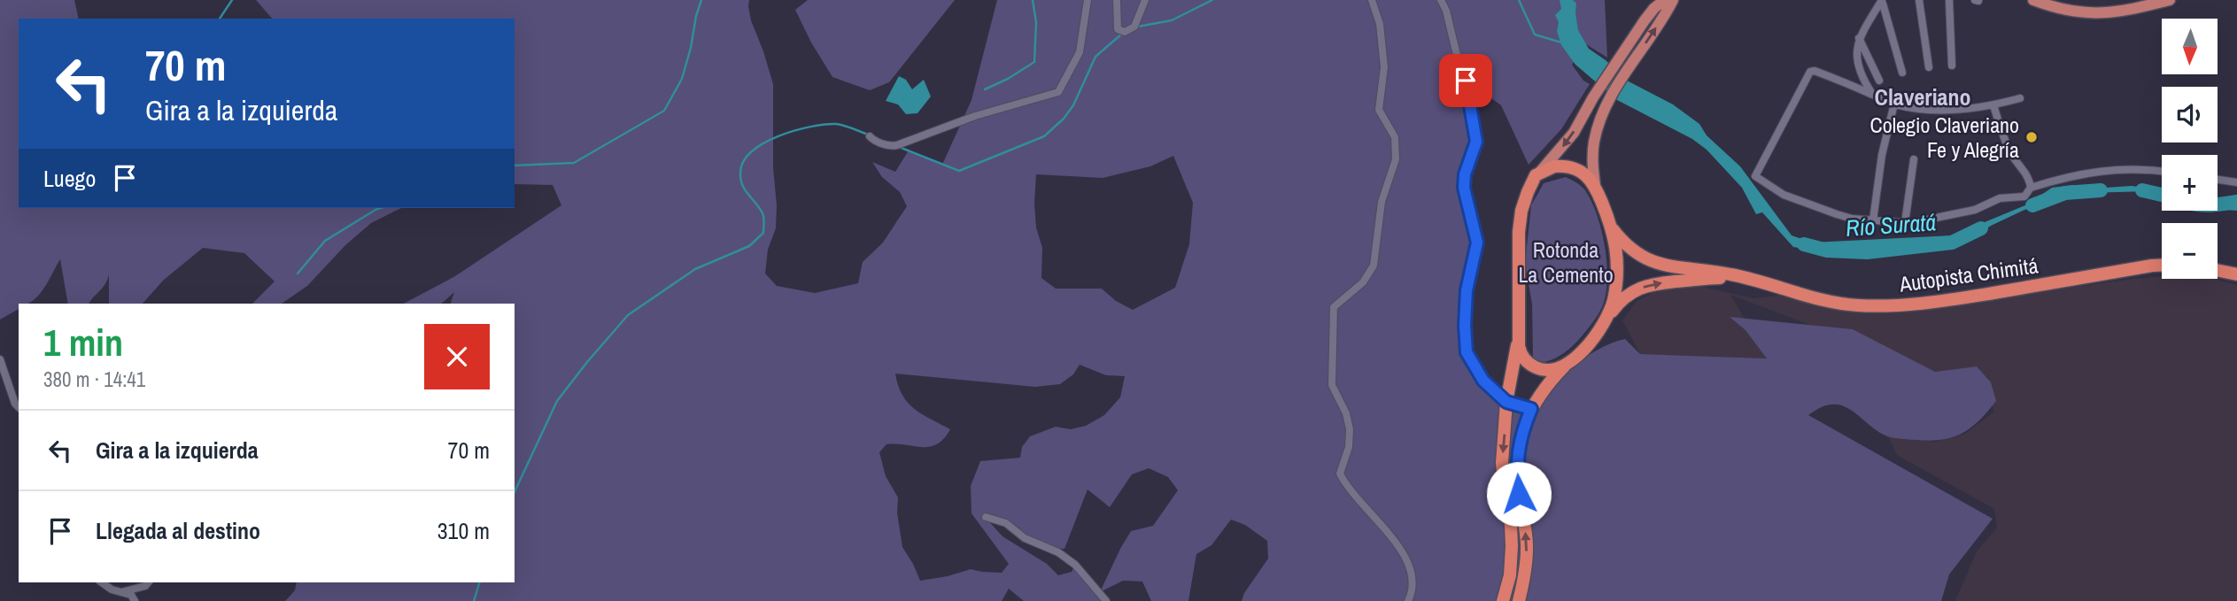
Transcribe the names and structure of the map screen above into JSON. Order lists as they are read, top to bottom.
{
  "streets": {
    "highway": ["Autopista Chimitá"]
  },
  "districts": ["Claveriano"],
  "water": ["Río Suratá"],
  "parks": ["Rotonda La Cemento"],
  "places": ["Colegio Claveriano Fe y Alegría"],
  "north": "bottom",
  "page": {
    "map_buttons": ["+", "−"],
    "turn": ["70 m", "Gira a la izquierda"],
    "then": "Luego",
    "heading": ["1 min", "380 m · 14:41"],
    "list": [
      {
        "name": "Gira a la izquierda",
        "value": "70 m"
      },
      {
        "name": "Llegada al destino",
        "value": "310 m"
      }
    ]
  }
}
